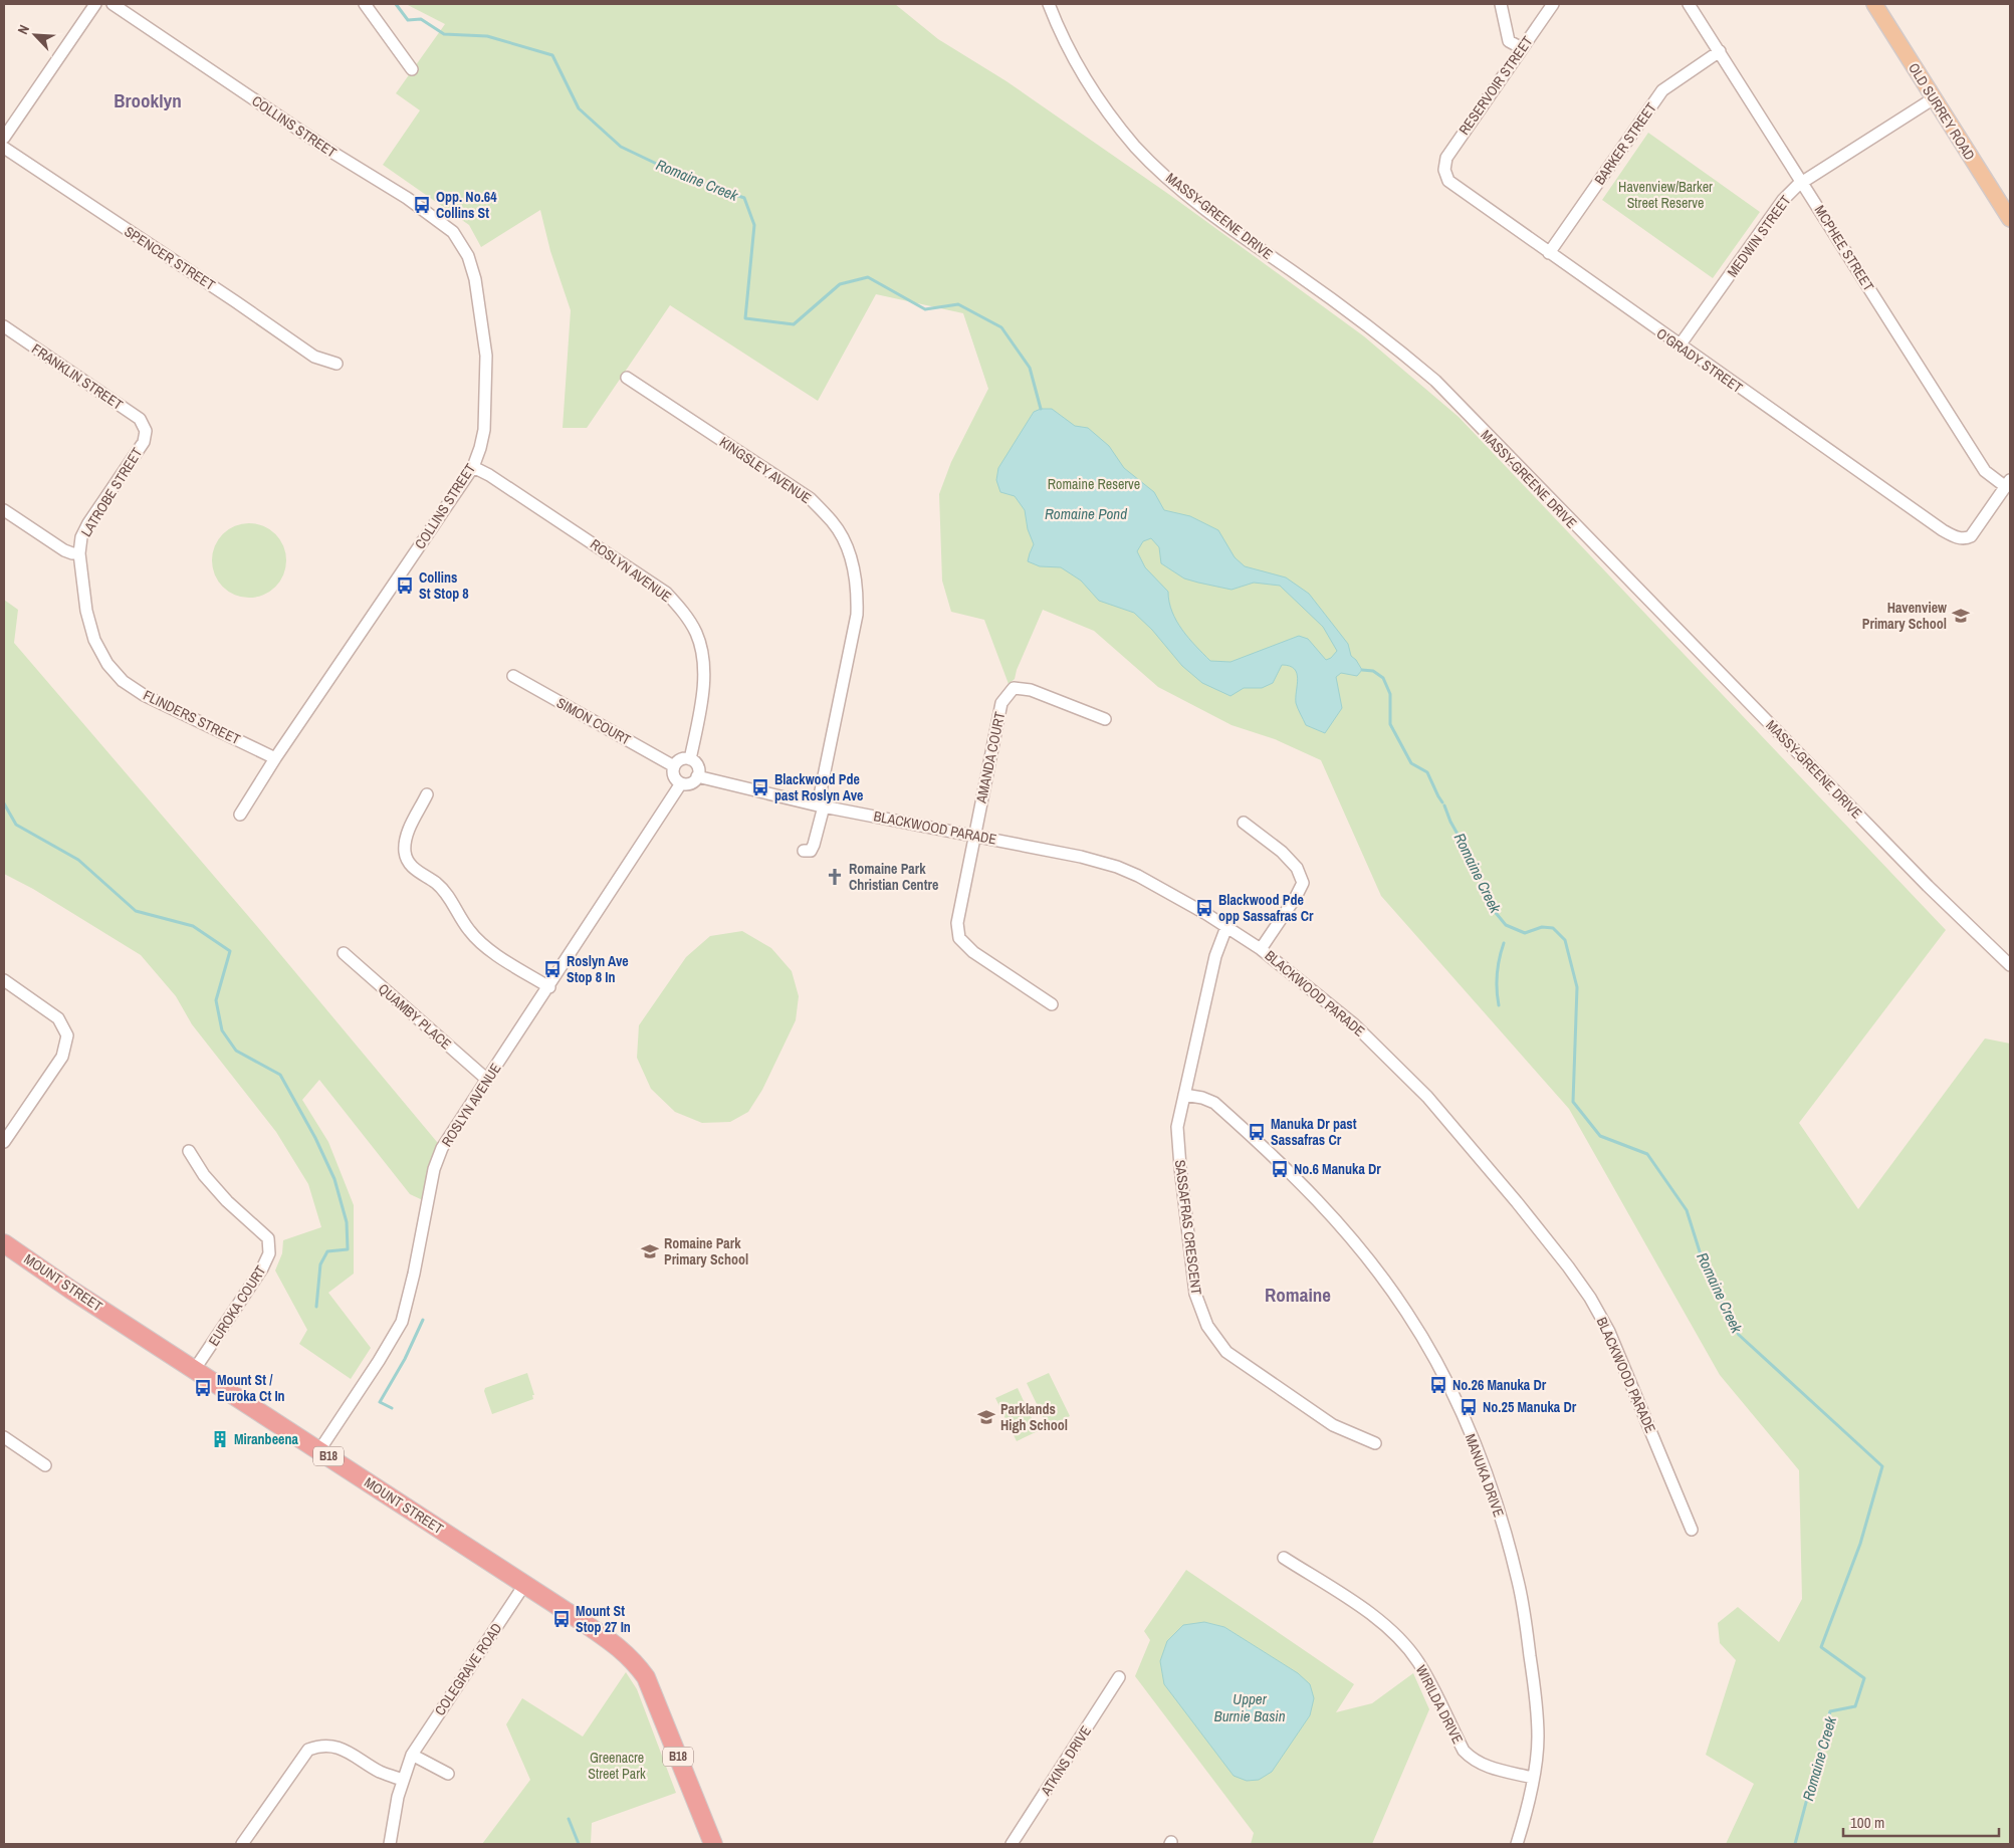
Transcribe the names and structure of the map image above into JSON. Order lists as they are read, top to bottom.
{
  "streets": {
    "highway": ["MOUNT STREET", "B18"],
    "main road": ["OLD SURREY ROAD"],
    "street": [
      "RESERVOIR STREET",
      "COLLINS STREET",
      "BARKER STREET",
      "MASSY-GREENE DRIVE",
      "MEDWIN STREET",
      "MCPHEE STREET",
      "SPENCER STREET",
      "O'GRADY STREET",
      "FRANKLIN STREET",
      "KINGSLEY AVENUE",
      "LATROBE STREET",
      "ROSLYN AVENUE",
      "FLINDERS STREET",
      "SIMON COURT",
      "AMANDA COURT",
      "BLACKWOOD PARADE",
      "QUAMBY PLACE",
      "SASSAFRAS CRESCENT",
      "EUROKA COURT",
      "MANUKA DRIVE",
      "COLEGRAVE ROAD",
      "WIRILDA DRIVE",
      "ATKINS DRIVE"
    ]
  },
  "crossings": [
    ["RESERVOIR STREET", "O'GRADY STREET"],
    ["OLD SURREY ROAD", "MEDWIN STREET"],
    ["COLLINS STREET", "ROSLYN AVENUE"],
    ["COLLINS STREET", "FLINDERS STREET"],
    ["BARKER STREET", "MCPHEE STREET"],
    ["BARKER STREET", "O'GRADY STREET"],
    ["MEDWIN STREET", "MCPHEE STREET"],
    ["MEDWIN STREET", "O'GRADY STREET"],
    ["MCPHEE STREET", "O'GRADY STREET"],
    ["FRANKLIN STREET", "LATROBE STREET"],
    ["KINGSLEY AVENUE", "BLACKWOOD PARADE"],
    ["LATROBE STREET", "FLINDERS STREET"],
    ["ROSLYN AVENUE", "SIMON COURT"],
    ["ROSLYN AVENUE", "BLACKWOOD PARADE"],
    ["ROSLYN AVENUE", "QUAMBY PLACE"],
    ["ROSLYN AVENUE", "MOUNT STREET"],
    ["SIMON COURT", "BLACKWOOD PARADE"],
    ["AMANDA COURT", "BLACKWOOD PARADE"],
    ["BLACKWOOD PARADE", "SASSAFRAS CRESCENT"],
    ["SASSAFRAS CRESCENT", "MANUKA DRIVE"],
    ["MOUNT STREET", "EUROKA COURT"],
    ["MOUNT STREET", "COLEGRAVE ROAD"],
    ["MANUKA DRIVE", "WIRILDA DRIVE"]
  ],
  "districts": ["Brooklyn", "Romaine"],
  "water": ["Romaine Creek", "Romaine Pond", "Upper Burnie Basin"],
  "parks": ["Havenview/Barker Street Reserve", "Romaine Reserve", "Greenacre Street Park"],
  "places": {
    "bus stop": [
      "Opp. No.64 Collins St",
      "Collins St Stop 8",
      "Blackwood Pde past Roslyn Ave",
      "Blackwood Pde opp Sassafras Cr",
      "Roslyn Ave Stop 8 In",
      "Manuka Dr past Sassafras Cr",
      "No.6 Manuka Dr",
      "No.26 Manuka Dr",
      "Mount St / Euroka Ct In",
      "No.25 Manuka Dr",
      "Mount St Stop 27 In"
    ],
    "school or university": ["Havenview Primary School", "Romaine Park Primary School", "Parklands High School"],
    "church": ["Romaine Park Christian Centre"],
    "building": ["Miranbeena"]
  },
  "scale_bar": "100 m",
  "north": "top left"
}
